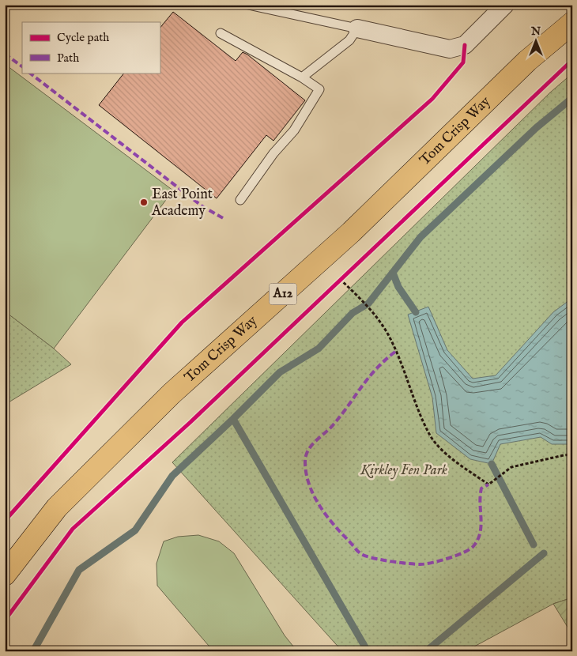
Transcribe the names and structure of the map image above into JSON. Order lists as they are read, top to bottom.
{
  "streets": {
    "highway": ["Tom Crisp Way", "A12"]
  },
  "parks": ["Kirkley Fen Park"],
  "places": ["East Point Academy"],
  "legend": ["Cycle path", "Path"],
  "north": "top"
}
